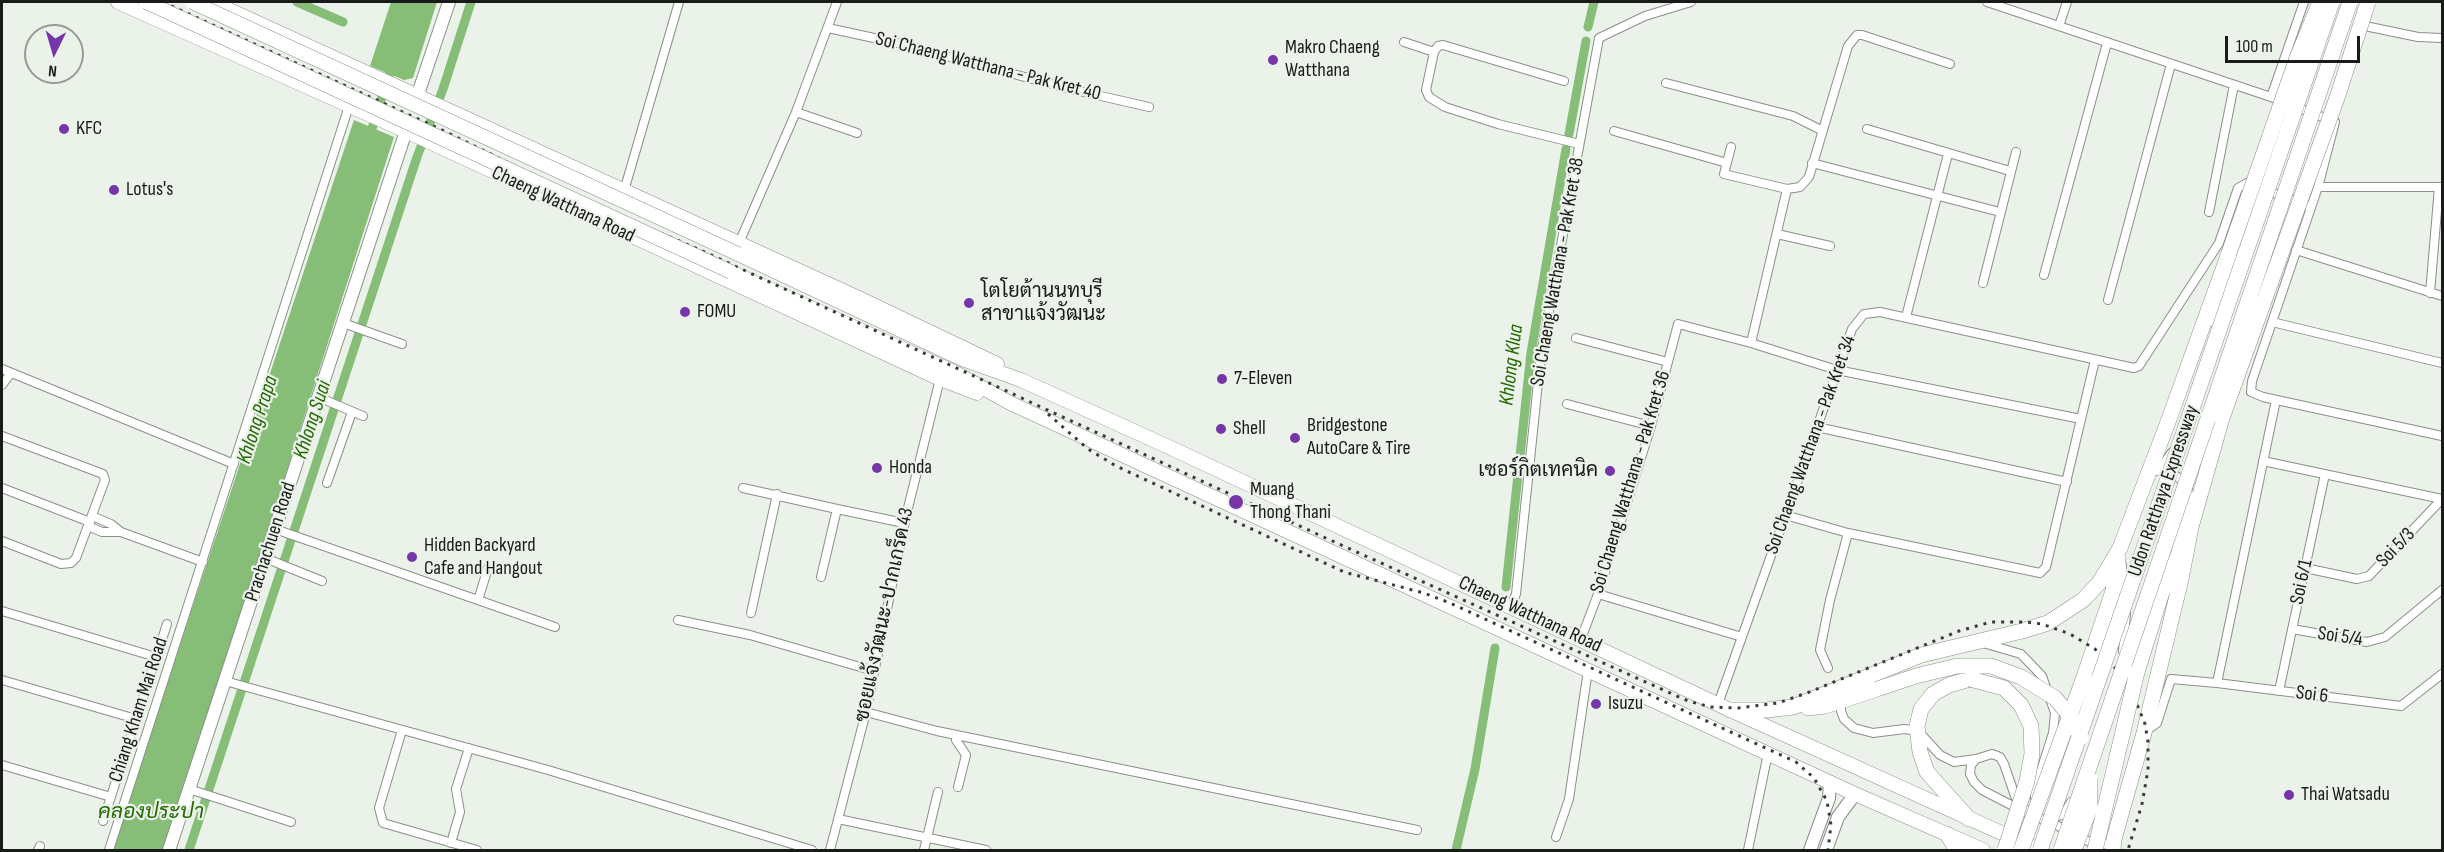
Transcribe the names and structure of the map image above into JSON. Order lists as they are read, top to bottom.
{
  "streets": {
    "highway": ["Udon Ratthaya Expressway"],
    "main road": ["Chaeng Watthana Road"],
    "street": [
      "Soi Chaeng Watthana - Pak Kret 40",
      "Soi Chaeng Watthana - Pak Kret 38",
      "Soi Chaeng Watthana - Pak Kret 34",
      "Soi Chaeng Watthana - Pak Kret 36",
      "Prachachuen Road",
      "Soi 5/3",
      "Soi 6/1",
      "ซอยแจ้งวัฒนะ-ปากเกร็ด 43",
      "Soi 5/4",
      "Soi 6",
      "Chiang Kham Mai Road"
    ]
  },
  "crossings": [
    ["Chaeng Watthana Road", "Soi Chaeng Watthana - Pak Kret 38"],
    ["Chaeng Watthana Road", "Soi Chaeng Watthana - Pak Kret 34"],
    ["Chaeng Watthana Road", "Soi Chaeng Watthana - Pak Kret 36"],
    ["Chaeng Watthana Road", "Udon Ratthaya Expressway"],
    ["Chaeng Watthana Road", "Prachachuen Road"],
    ["Chaeng Watthana Road", "ซอยแจ้งวัฒนะ-ปากเกร็ด 43"],
    ["Soi 5/3", "Soi 6/1"],
    ["Soi 6/1", "Soi 5/4"],
    ["Soi 6/1", "Soi 6"]
  ],
  "water": [
    "Khlong Klua",
    "Khlong Prapa",
    "Khlong Suai",
    "คลองประปา"
  ],
  "places": [
    "Makro Chaeng Watthana",
    "KFC",
    "Lotus's",
    "โตโยต้านนทบุรี สาขาแจ้งวัฒนะ",
    "FOMU",
    "7-Eleven",
    "Shell",
    "Bridgestone AutoCare & Tire",
    "Honda",
    "เซอร์กิตเทคนิค",
    "Muang Thong Thani",
    "Hidden Backyard Cafe and Hangout",
    "Isuzu",
    "Thai Watsadu"
  ],
  "scale_bar": "100 m",
  "north": "bottom"
}
